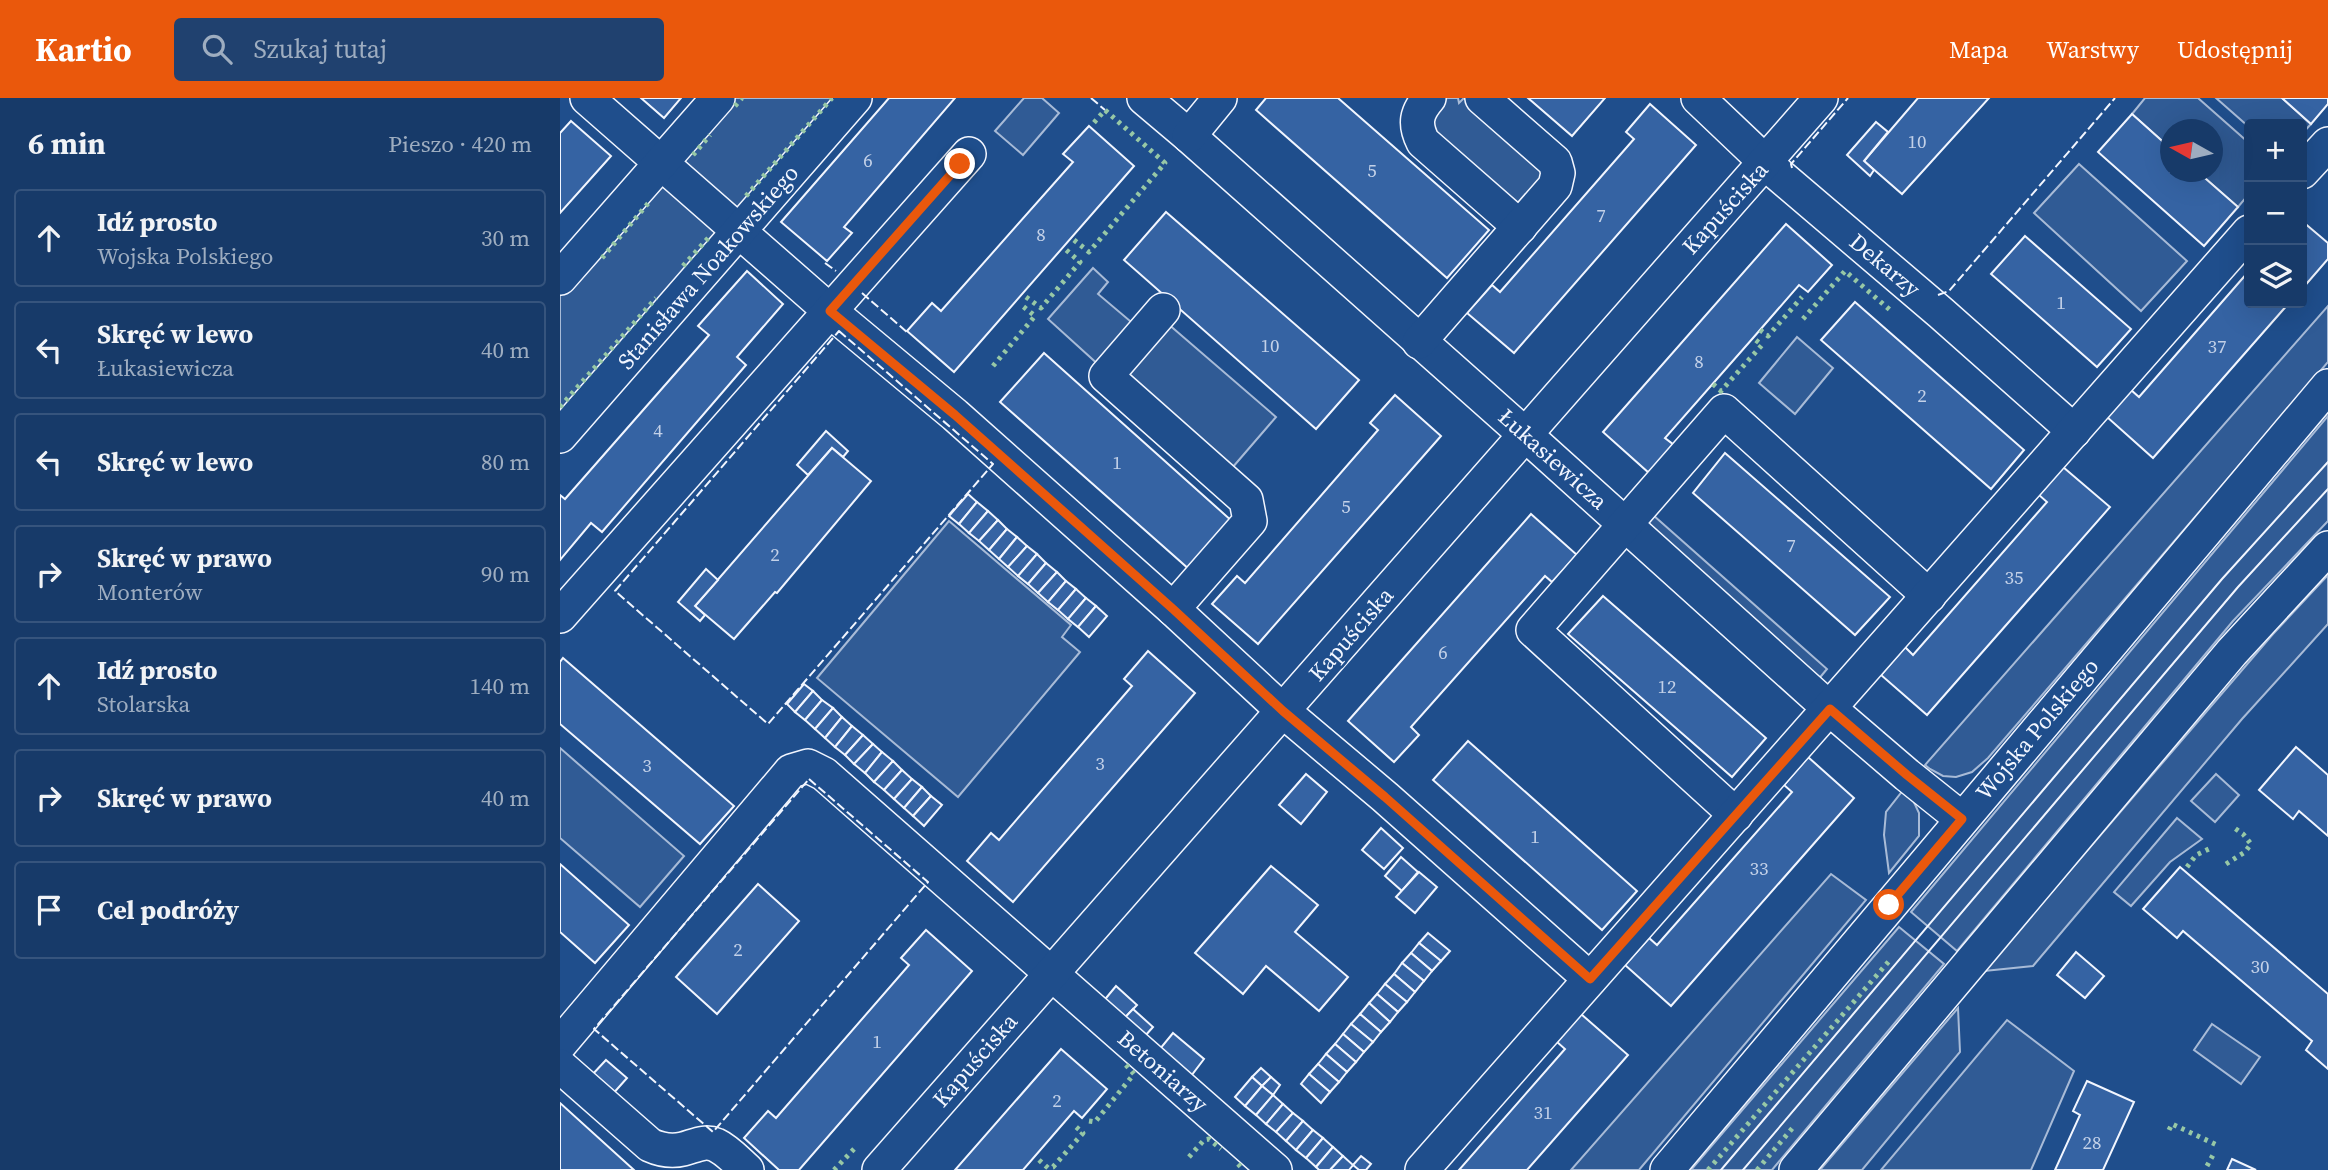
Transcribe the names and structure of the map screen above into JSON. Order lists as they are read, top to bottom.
{
  "streets": {
    "street": [
      "Kapuściska",
      "Dekarzy",
      "Stanisława Noakowskiego",
      "Łukasiewicza",
      "Wojska Polskiego",
      "Betoniarzy"
    ]
  },
  "crossings": [
    ["Kapuściska", "Dekarzy"],
    ["Kapuściska", "Łukasiewicza"],
    ["Kapuściska", "Betoniarzy"],
    ["Łukasiewicza", "Wojska Polskiego"]
  ],
  "house_numbers": [
    "10",
    "6",
    "5",
    "7",
    "8",
    "1",
    "10",
    "37",
    "8",
    "2",
    "4",
    "1",
    "5",
    "7",
    "2",
    "35",
    "6",
    "12",
    "3",
    "3",
    "1",
    "33",
    "2",
    "30",
    "1",
    "2",
    "31",
    "28"
  ],
  "north": "left",
  "page": {
    "header": "Kartio",
    "search": "Szukaj tutaj",
    "nav": ["Mapa", "Warstwy", "Udostępnij"],
    "heading": ["6 min", "Pieszo · 420 m"],
    "map_buttons": ["+", "−"],
    "list": [
      ["Idź prosto", "Wojska Polskiego", "30 m"],
      ["Skręć w lewo", "Łukasiewicza", "40 m"],
      ["Skręć w lewo", "80 m"],
      ["Skręć w prawo", "Monterów", "90 m"],
      ["Idź prosto", "Stolarska", "140 m"],
      ["Skręć w prawo", "40 m"],
      "Cel podróży"
    ]
  }
}
